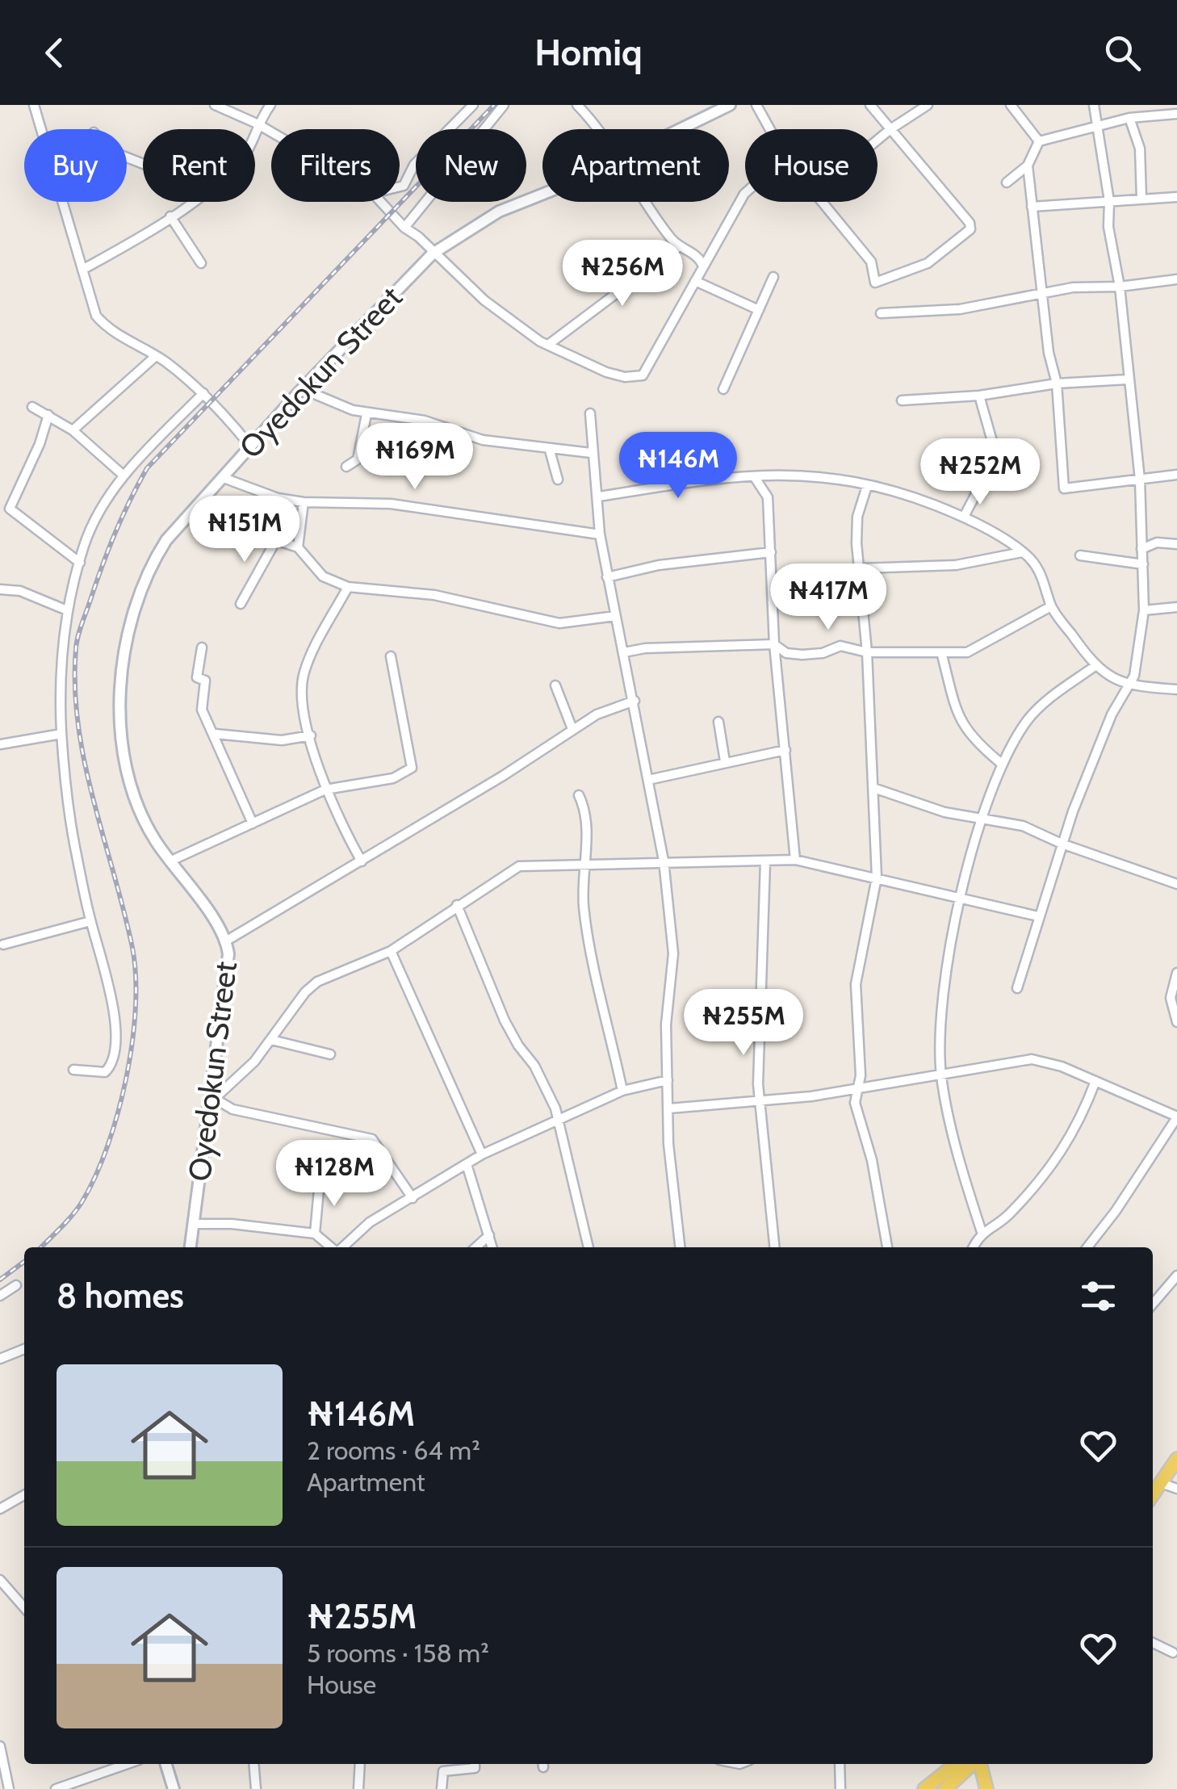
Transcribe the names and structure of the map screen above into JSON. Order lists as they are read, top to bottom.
{
  "streets": {
    "street": ["Oyedokun Street"]
  },
  "page": {
    "header": "Homiq",
    "chip": [
      "Buy",
      "Rent",
      "Filters",
      "New",
      "Apartment",
      "House"
    ],
    "price": [
      "₦256M",
      "₦169M",
      "₦146M",
      "₦252M",
      "₦151M",
      "₦417M",
      "₦255M",
      "₦128M"
    ],
    "heading": "8 homes",
    "list": [
      {
        "name": "₦146M",
        "note": "2 rooms · 64 m² · Apartment"
      },
      {
        "name": "₦255M",
        "note": "5 rooms · 158 m² · House"
      }
    ]
  }
}
